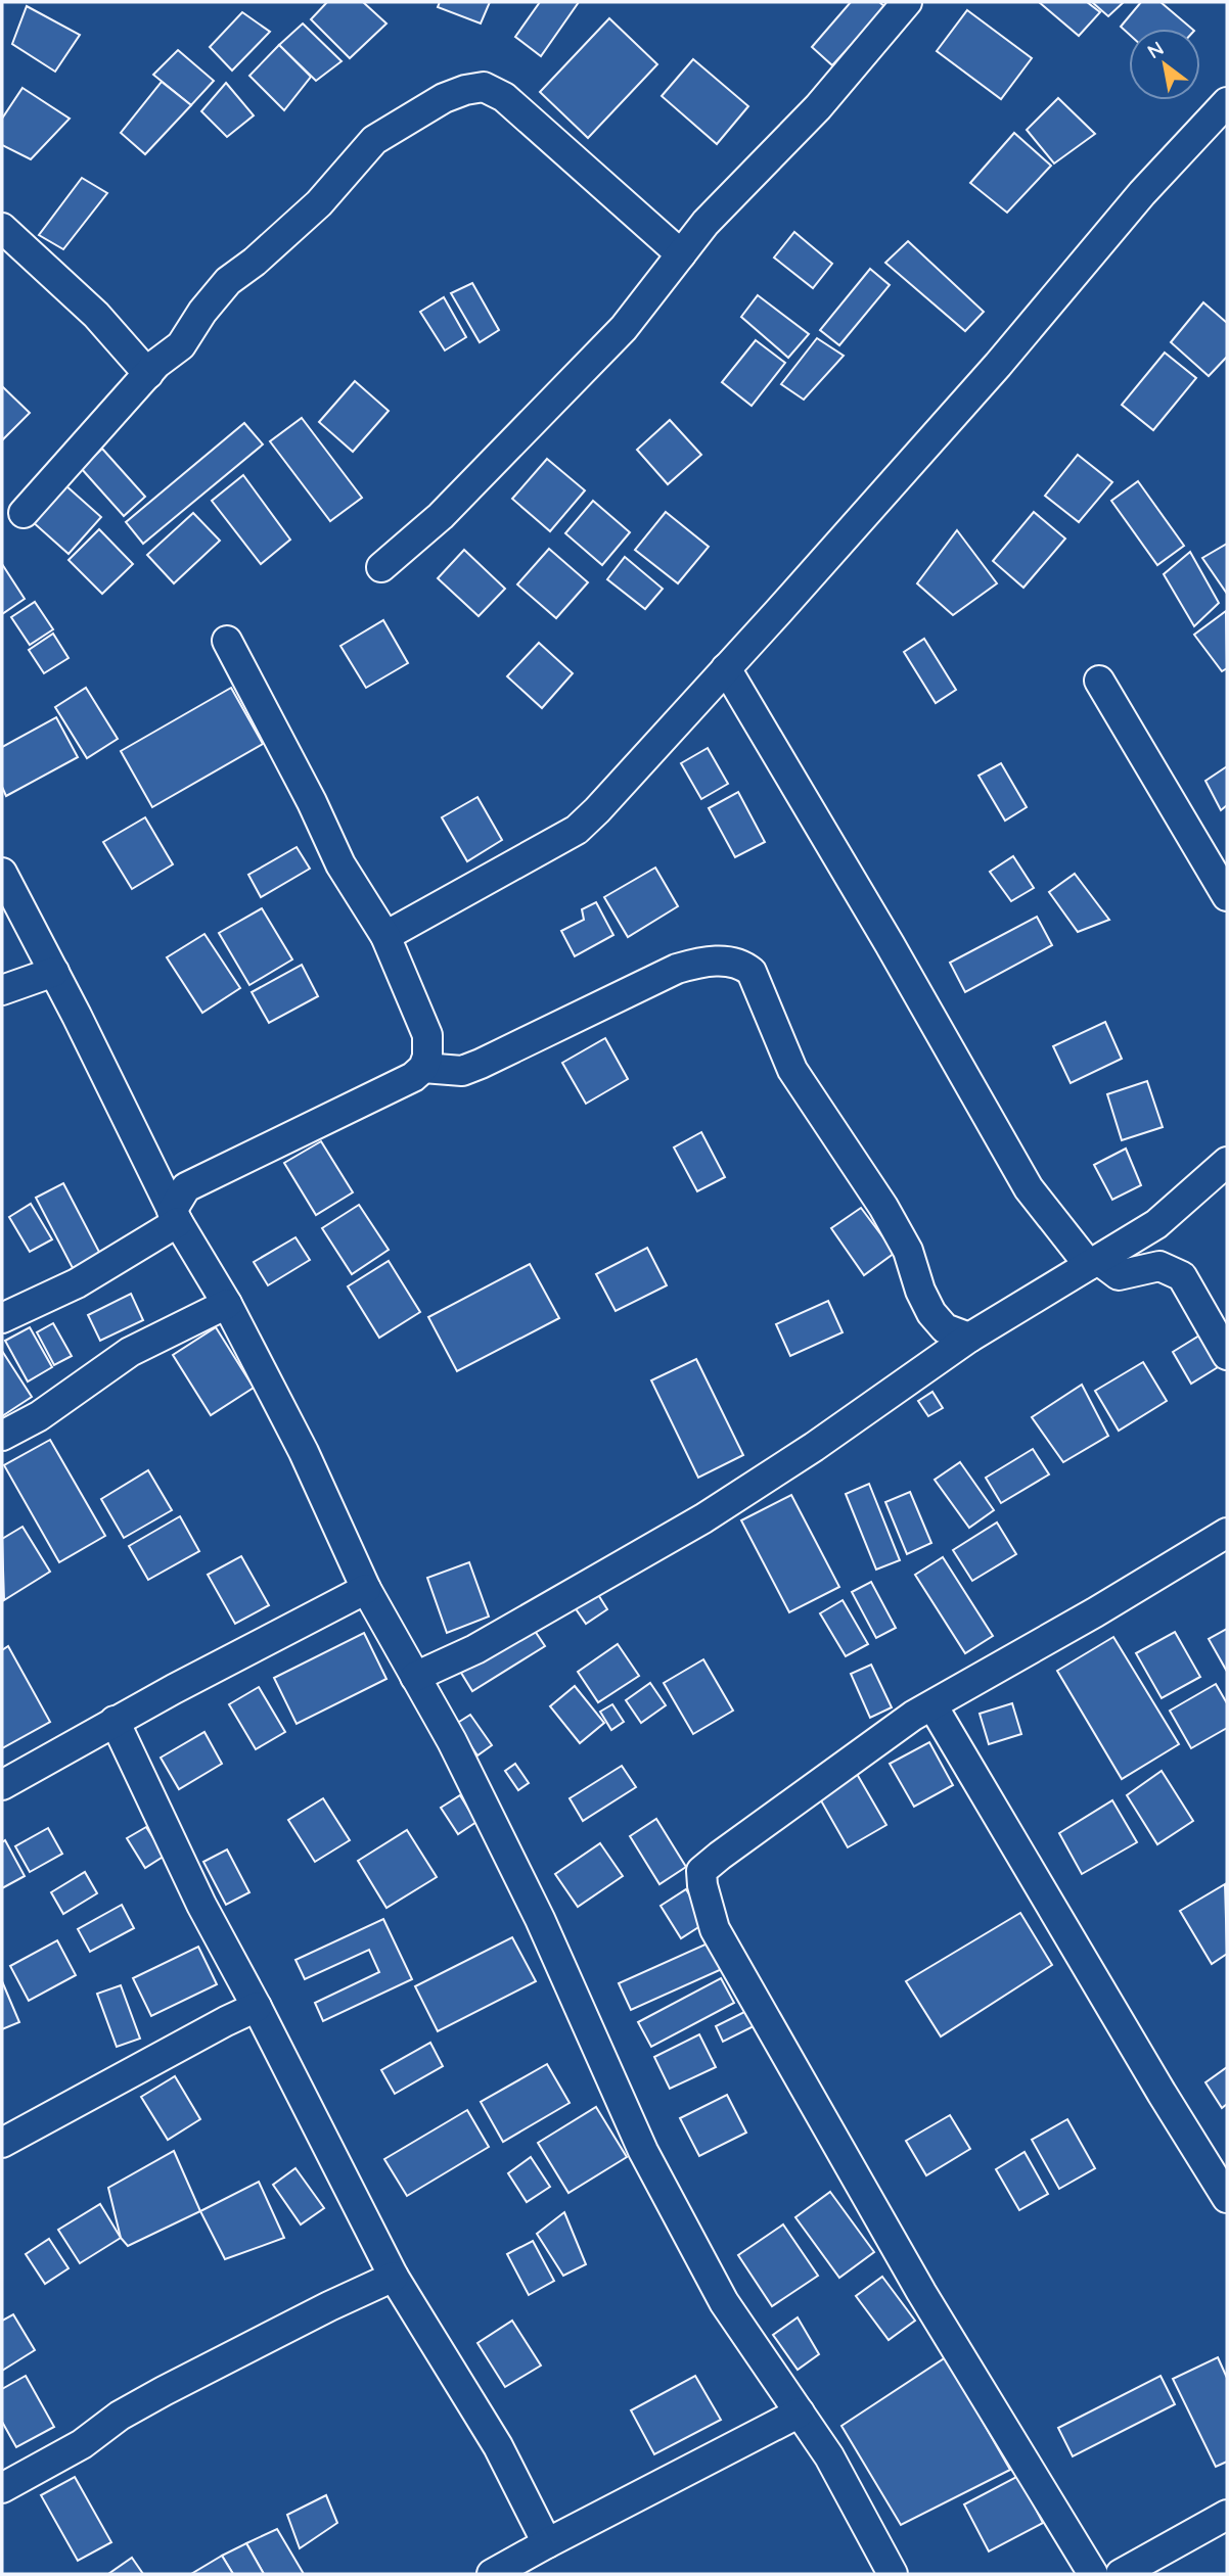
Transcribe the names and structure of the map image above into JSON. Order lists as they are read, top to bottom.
{
  "north": "top left"
}
